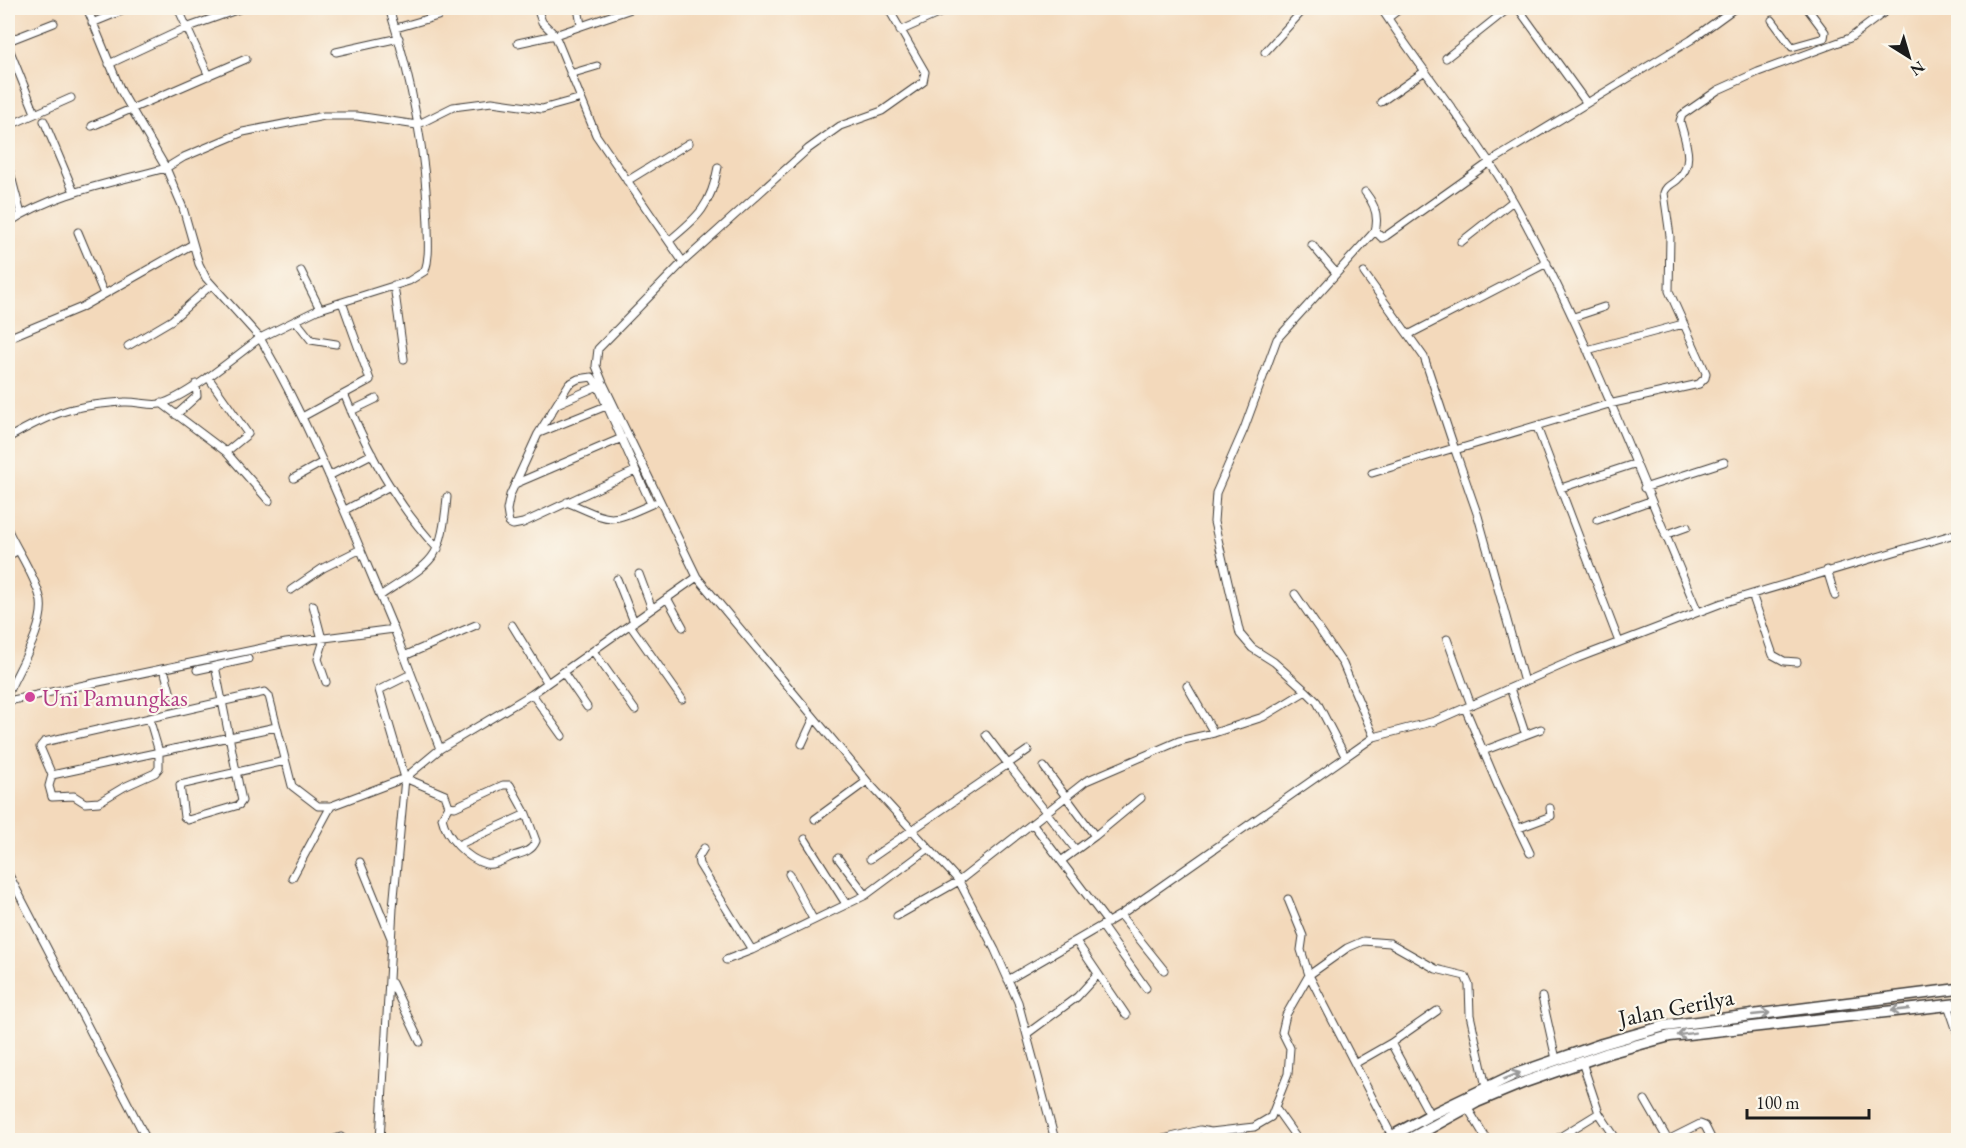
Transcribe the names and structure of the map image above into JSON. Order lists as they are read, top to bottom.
{
  "streets": {
    "highway": ["Jalan Gerilya"]
  },
  "places": ["Uni Pamungkas"],
  "scale_bar": "100 m",
  "north": "bottom right"
}
